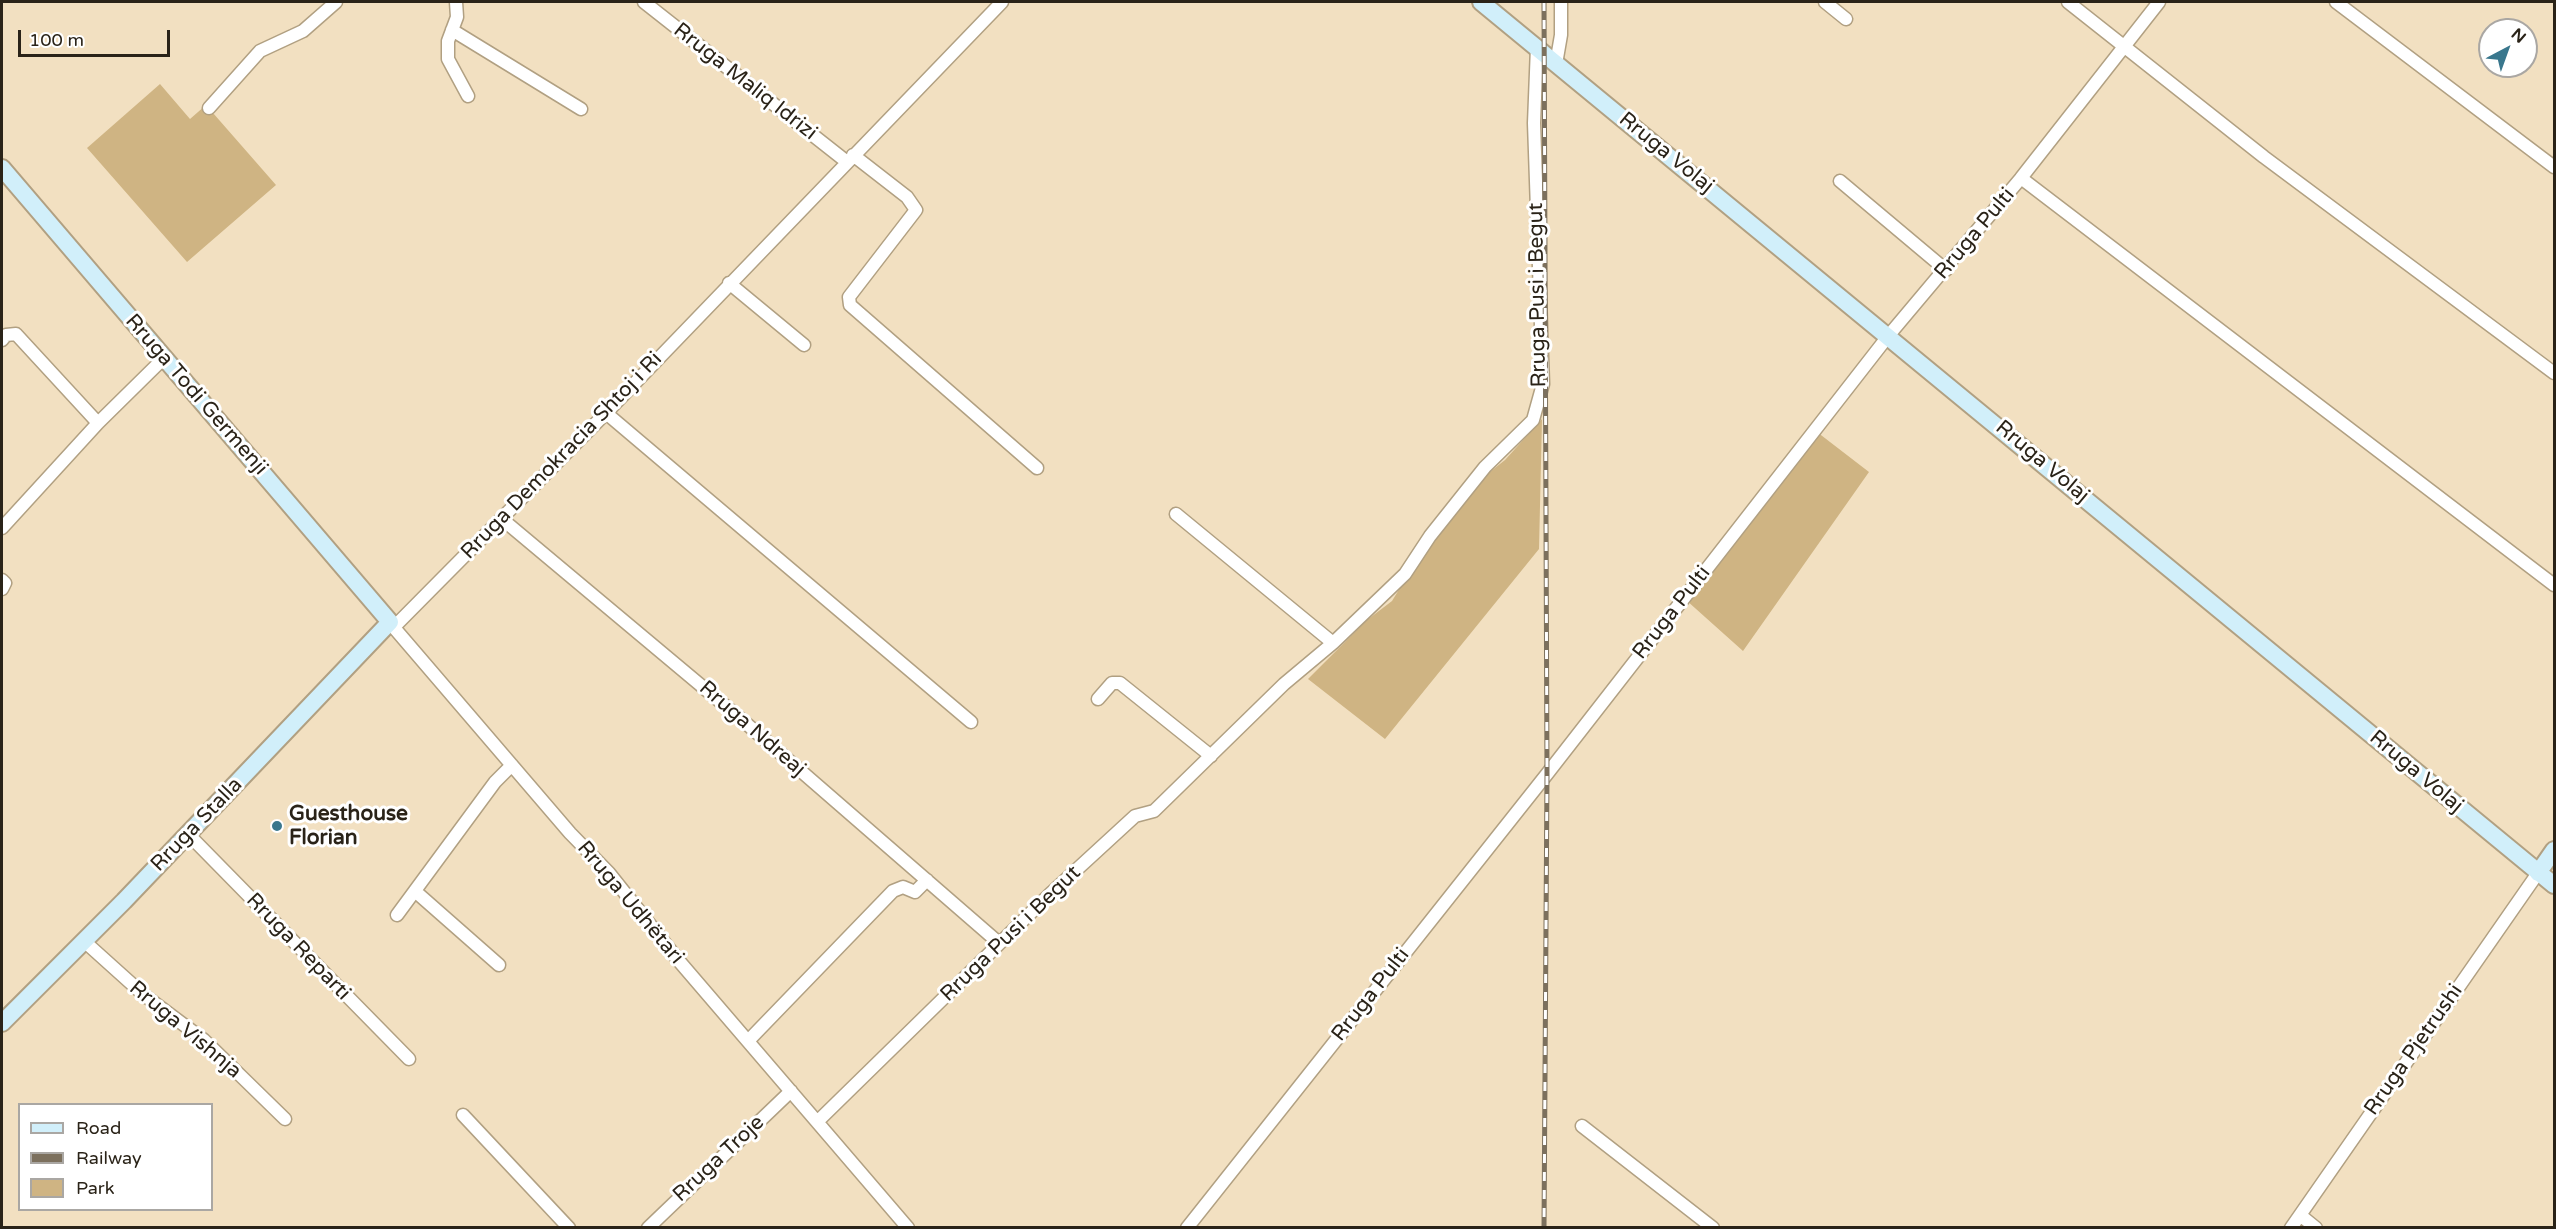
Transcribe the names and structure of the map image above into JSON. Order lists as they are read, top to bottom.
{
  "streets": {
    "street": [
      "Rruga Maliq Idrizi",
      "Rruga Volaj",
      "Rruga Pulti",
      "Rruga Pusi i Begut",
      "Rruga Todi Germenji",
      "Rruga Demokracia Shtoj i Ri",
      "Rruga Ndreaj",
      "Rruga Stalla",
      "Rruga Udhëtari",
      "Rruga Reparti",
      "Rruga Vishnja",
      "Rruga Pjetrushi",
      "Rruga Troje"
    ]
  },
  "crossings": [
    ["Rruga Maliq Idrizi", "Rruga Demokracia Shtoj i Ri"],
    ["Rruga Volaj", "Rruga Pulti"],
    ["Rruga Volaj", "Rruga Pusi i Begut"],
    ["Rruga Volaj", "Rruga Pjetrushi"],
    ["Rruga Pusi i Begut", "Rruga Ndreaj"],
    ["Rruga Pusi i Begut", "Rruga Udhëtari"],
    ["Rruga Todi Germenji", "Rruga Demokracia Shtoj i Ri"],
    ["Rruga Todi Germenji", "Rruga Stalla"],
    ["Rruga Todi Germenji", "Rruga Udhëtari"],
    ["Rruga Demokracia Shtoj i Ri", "Rruga Ndreaj"],
    ["Rruga Demokracia Shtoj i Ri", "Rruga Stalla"],
    ["Rruga Demokracia Shtoj i Ri", "Rruga Udhëtari"],
    ["Rruga Stalla", "Rruga Udhëtari"],
    ["Rruga Stalla", "Rruga Reparti"],
    ["Rruga Stalla", "Rruga Vishnja"],
    ["Rruga Udhëtari", "Rruga Troje"]
  ],
  "places": ["Guesthouse Florian"],
  "legend": ["Road", "Railway", "Park"],
  "scale_bar": "100 m",
  "north": "top right"
}
